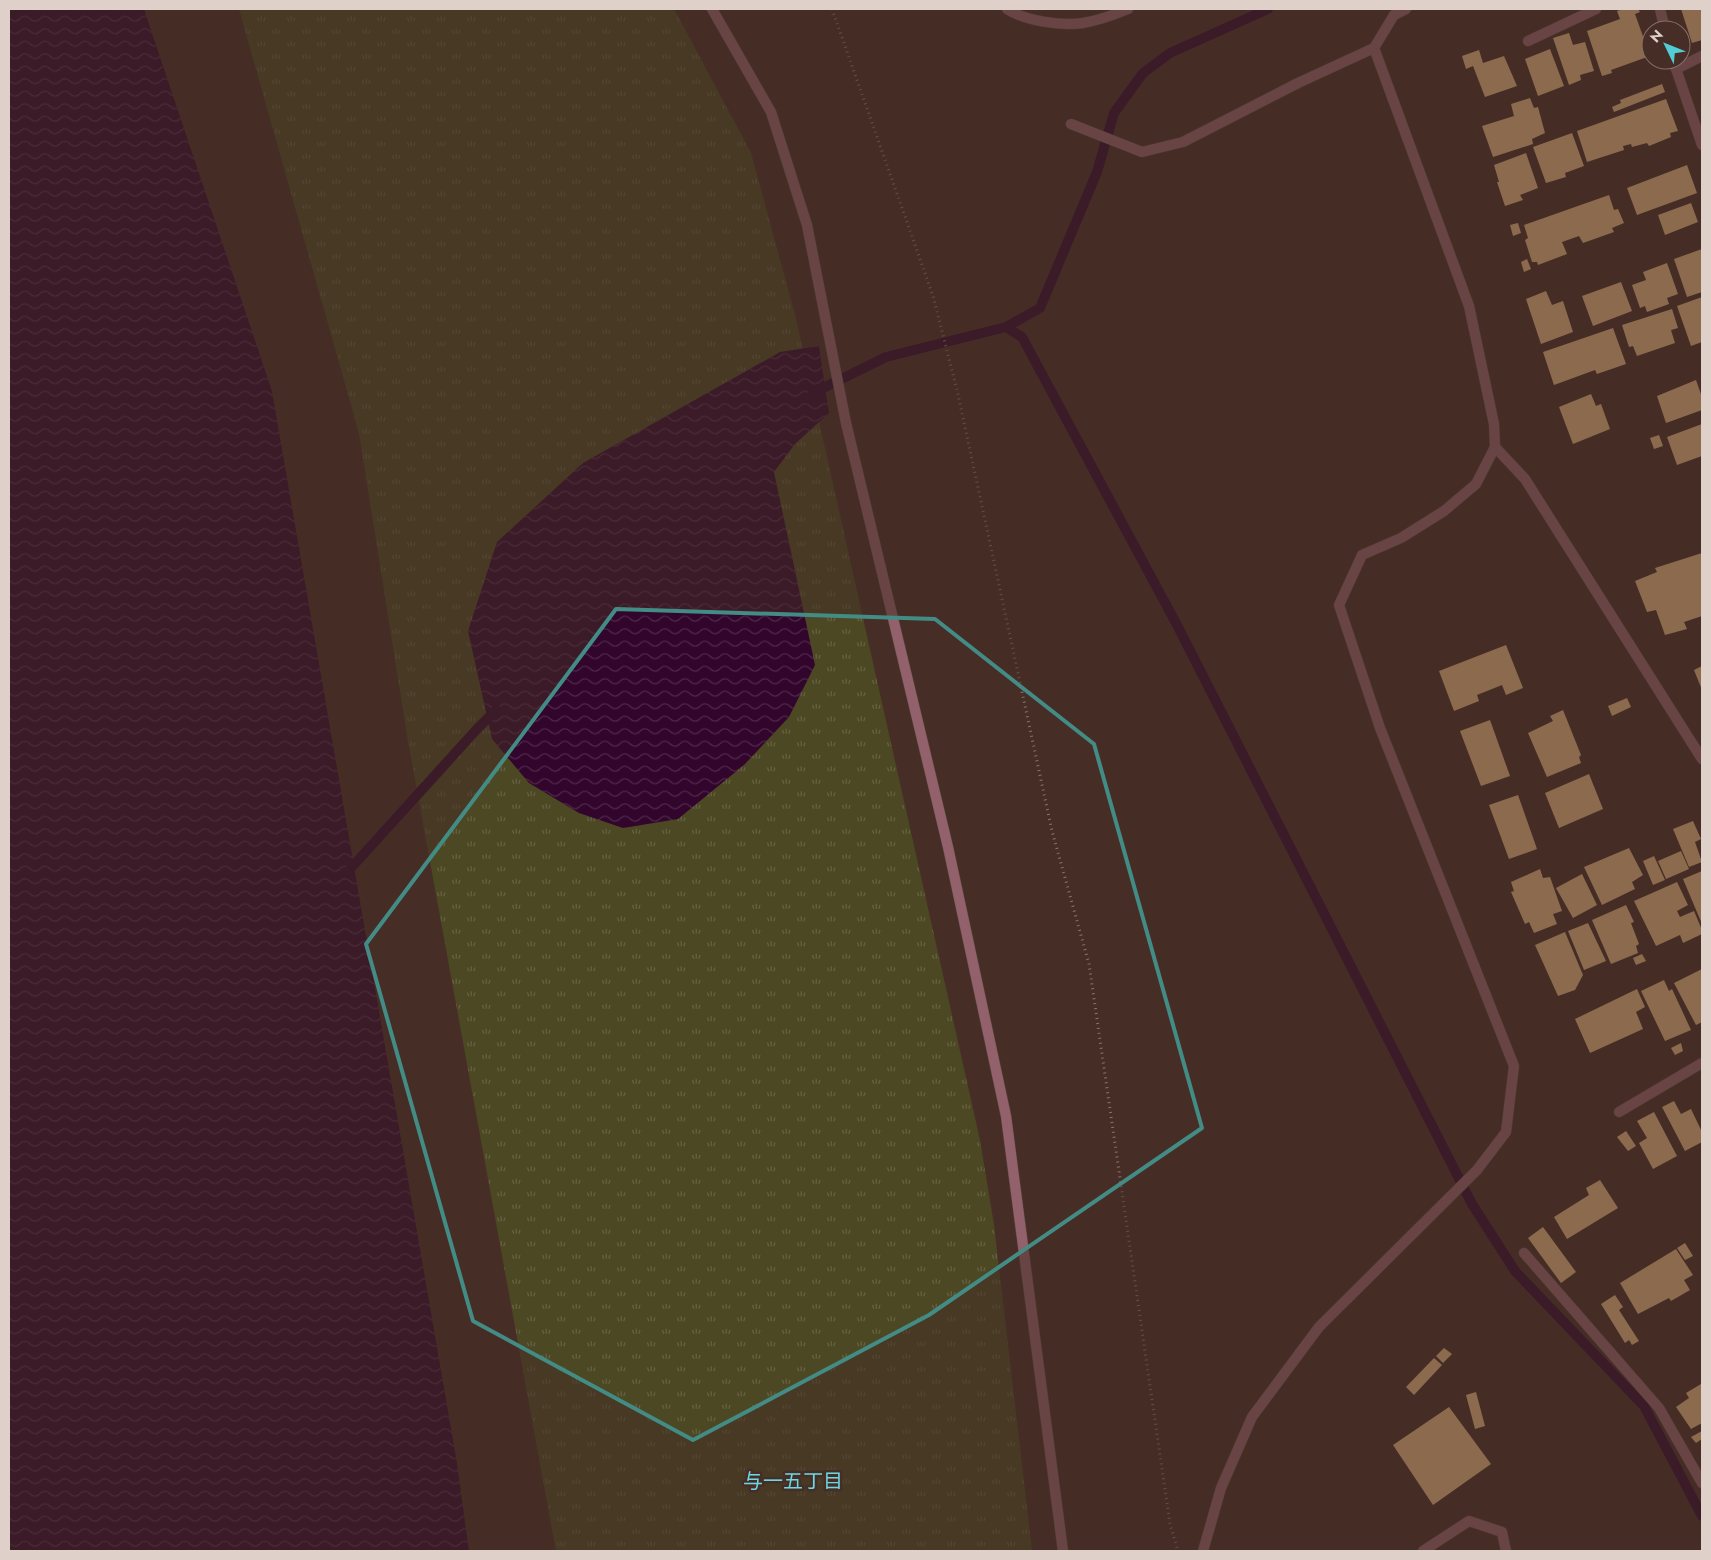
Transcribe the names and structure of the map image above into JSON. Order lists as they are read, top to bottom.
{
  "districts": ["与一五丁目"],
  "north": "top left"
}
